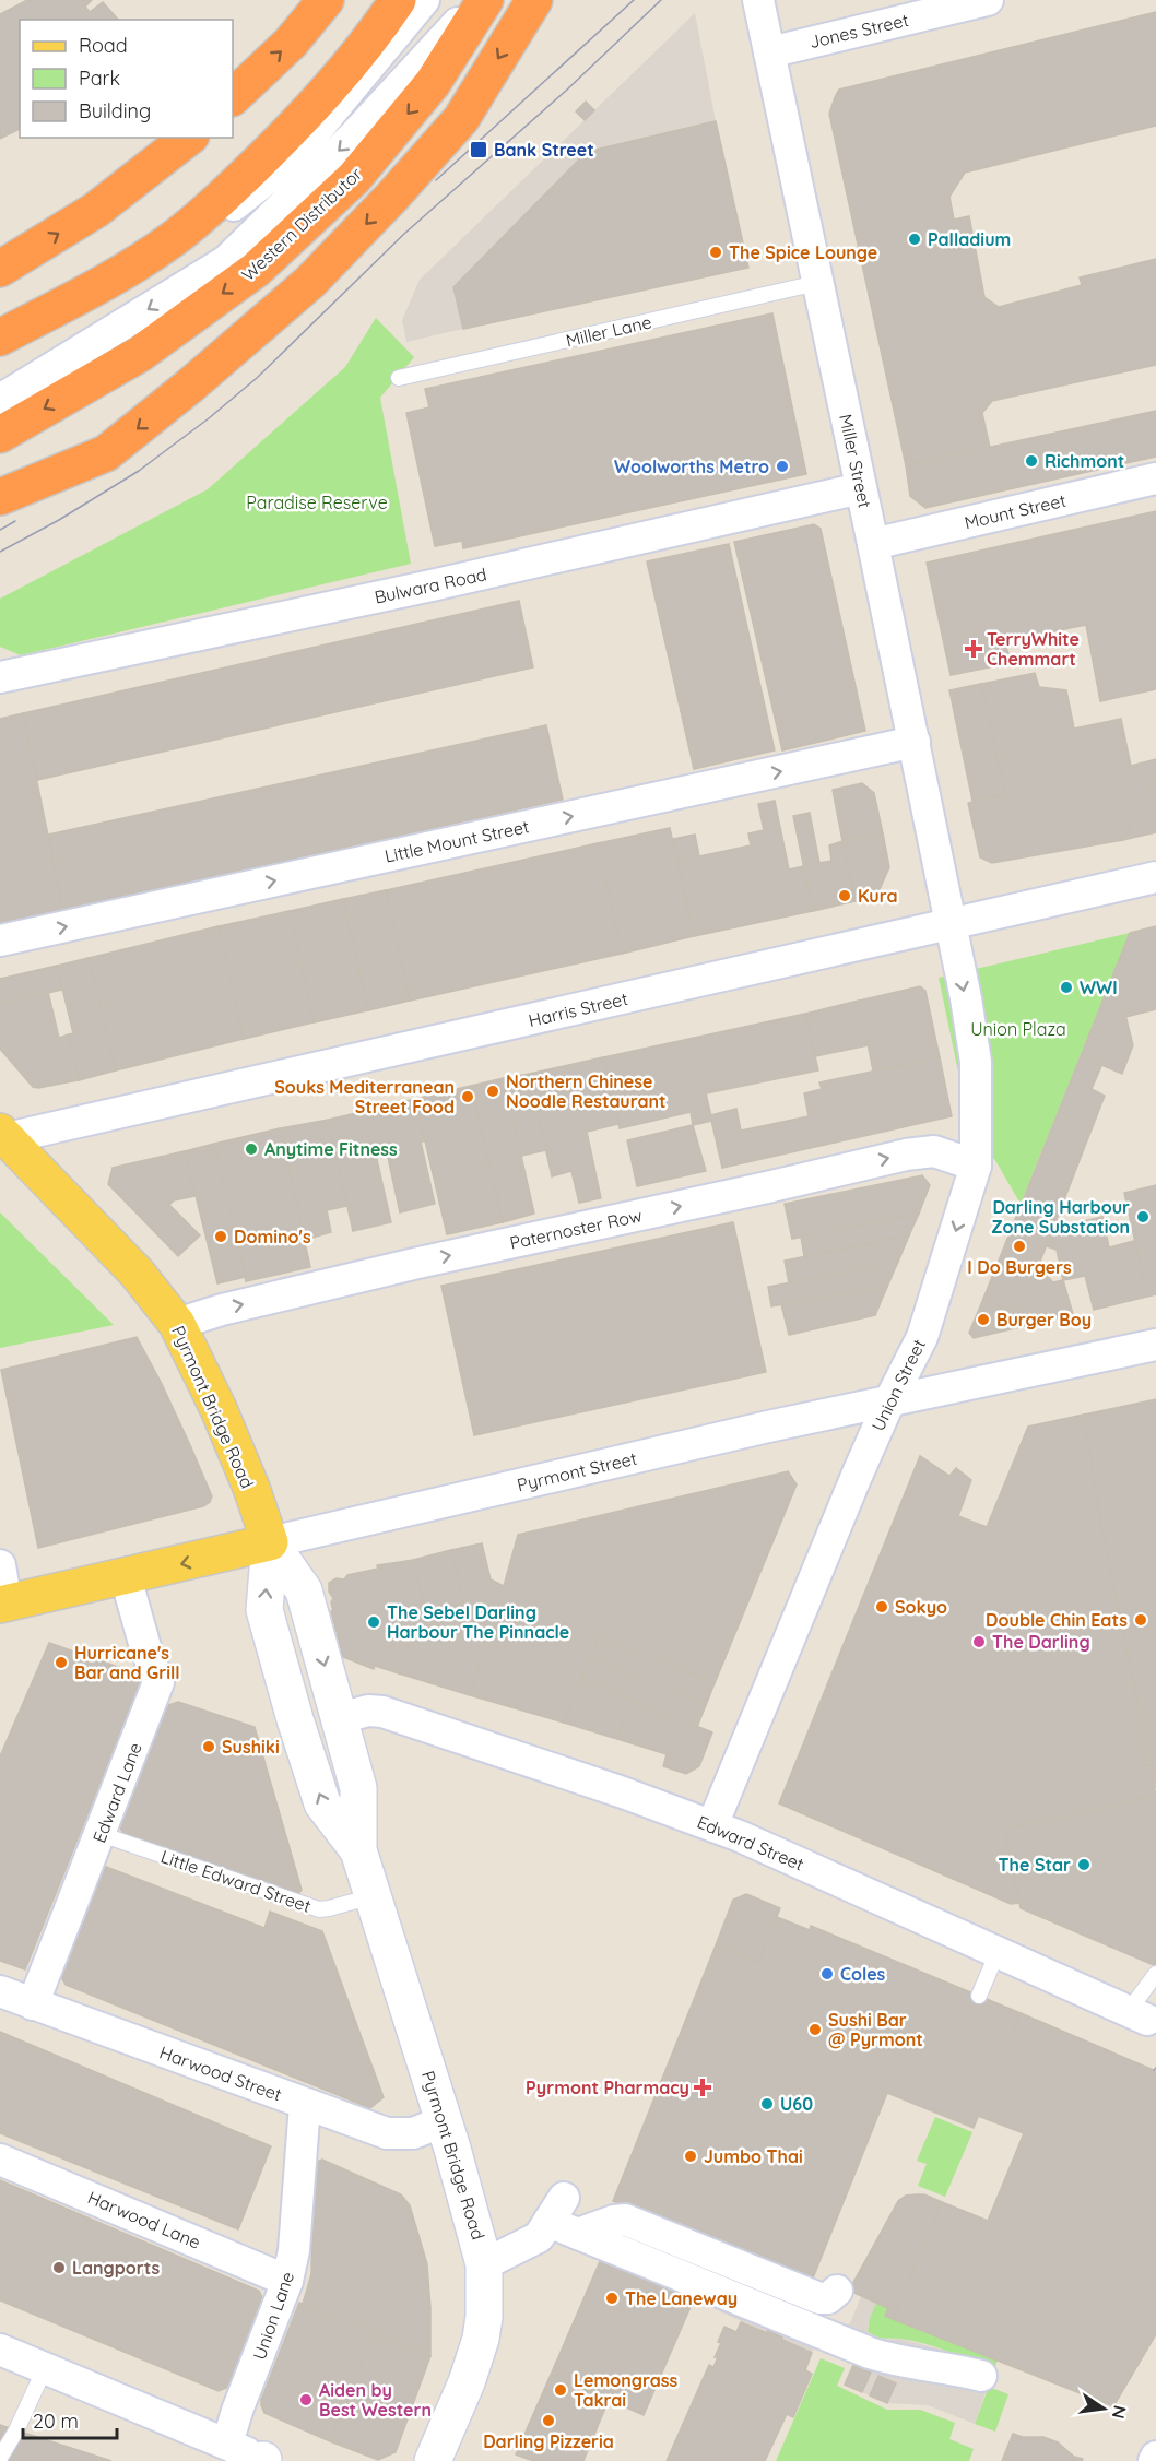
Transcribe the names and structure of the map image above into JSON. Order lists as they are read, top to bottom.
{
  "streets": {
    "highway": ["Western Distributor"],
    "main road": ["Pyrmont Bridge Road", "Pyrmont Street"],
    "street": [
      "Jones Street",
      "Miller Street",
      "Mount Street",
      "Bulwara Road",
      "Little Mount Street",
      "Harris Street",
      "Paternoster Row",
      "Union Street",
      "Edward Lane",
      "Edward Street",
      "Harwood Street",
      "Harwood Lane",
      "Union Lane"
    ],
    "lane": ["Miller Lane", "Little Edward Street"]
  },
  "crossings": [
    ["Jones Street", "Miller Street"],
    ["Miller Lane", "Miller Street"],
    ["Miller Street", "Mount Street"],
    ["Miller Street", "Bulwara Road"],
    ["Miller Street", "Little Mount Street"],
    ["Miller Street", "Harris Street"],
    ["Miller Street", "Union Street"],
    ["Harris Street", "Union Street"],
    ["Harris Street", "Pyrmont Bridge Road"],
    ["Paternoster Row", "Union Street"],
    ["Paternoster Row", "Pyrmont Bridge Road"],
    ["Union Street", "Pyrmont Street"],
    ["Union Street", "Edward Street"],
    ["Pyrmont Bridge Road", "Pyrmont Street"],
    ["Pyrmont Bridge Road", "Edward Street"],
    ["Pyrmont Bridge Road", "Little Edward Street"],
    ["Pyrmont Bridge Road", "Harwood Street"],
    ["Pyrmont Street", "Edward Lane"],
    ["Edward Lane", "Little Edward Street"],
    ["Edward Lane", "Harwood Street"],
    ["Harwood Street", "Union Lane"],
    ["Harwood Lane", "Union Lane"]
  ],
  "one_way": ["Little Mount Street", "Paternoster Row", "Union Street"],
  "parks": ["Paradise Reserve", "Union Plaza"],
  "places": {
    "transit": ["Bank Street"],
    "other": [
      "Palladium",
      "The Spice Lounge",
      "Richmont",
      "Woolworths Metro",
      "Kura",
      "WWI",
      "Northern Chinese Noodle Restaurant",
      "Souks Mediterranean Street Food",
      "Anytime Fitness",
      "Darling Harbour Zone Substation",
      "Domino's",
      "I Do Burgers",
      "Burger Boy",
      "Sokyo",
      "Double Chin Eats",
      "The Sebel Darling Harbour The Pinnacle",
      "The Darling",
      "Hurricane's Bar and Grill",
      "Sushiki",
      "The Star",
      "Coles",
      "Sushi Bar @ Pyrmont",
      "U60",
      "Jumbo Thai",
      "Langports",
      "The Laneway",
      "Lemongrass Takrai",
      "Aiden by Best Western",
      "Darling Pizzeria"
    ],
    "health": ["TerryWhite Chemmart", "Pyrmont Pharmacy"]
  },
  "legend": ["Road", "Park", "Building"],
  "scale_bar": "20 m",
  "north": "right"
}
